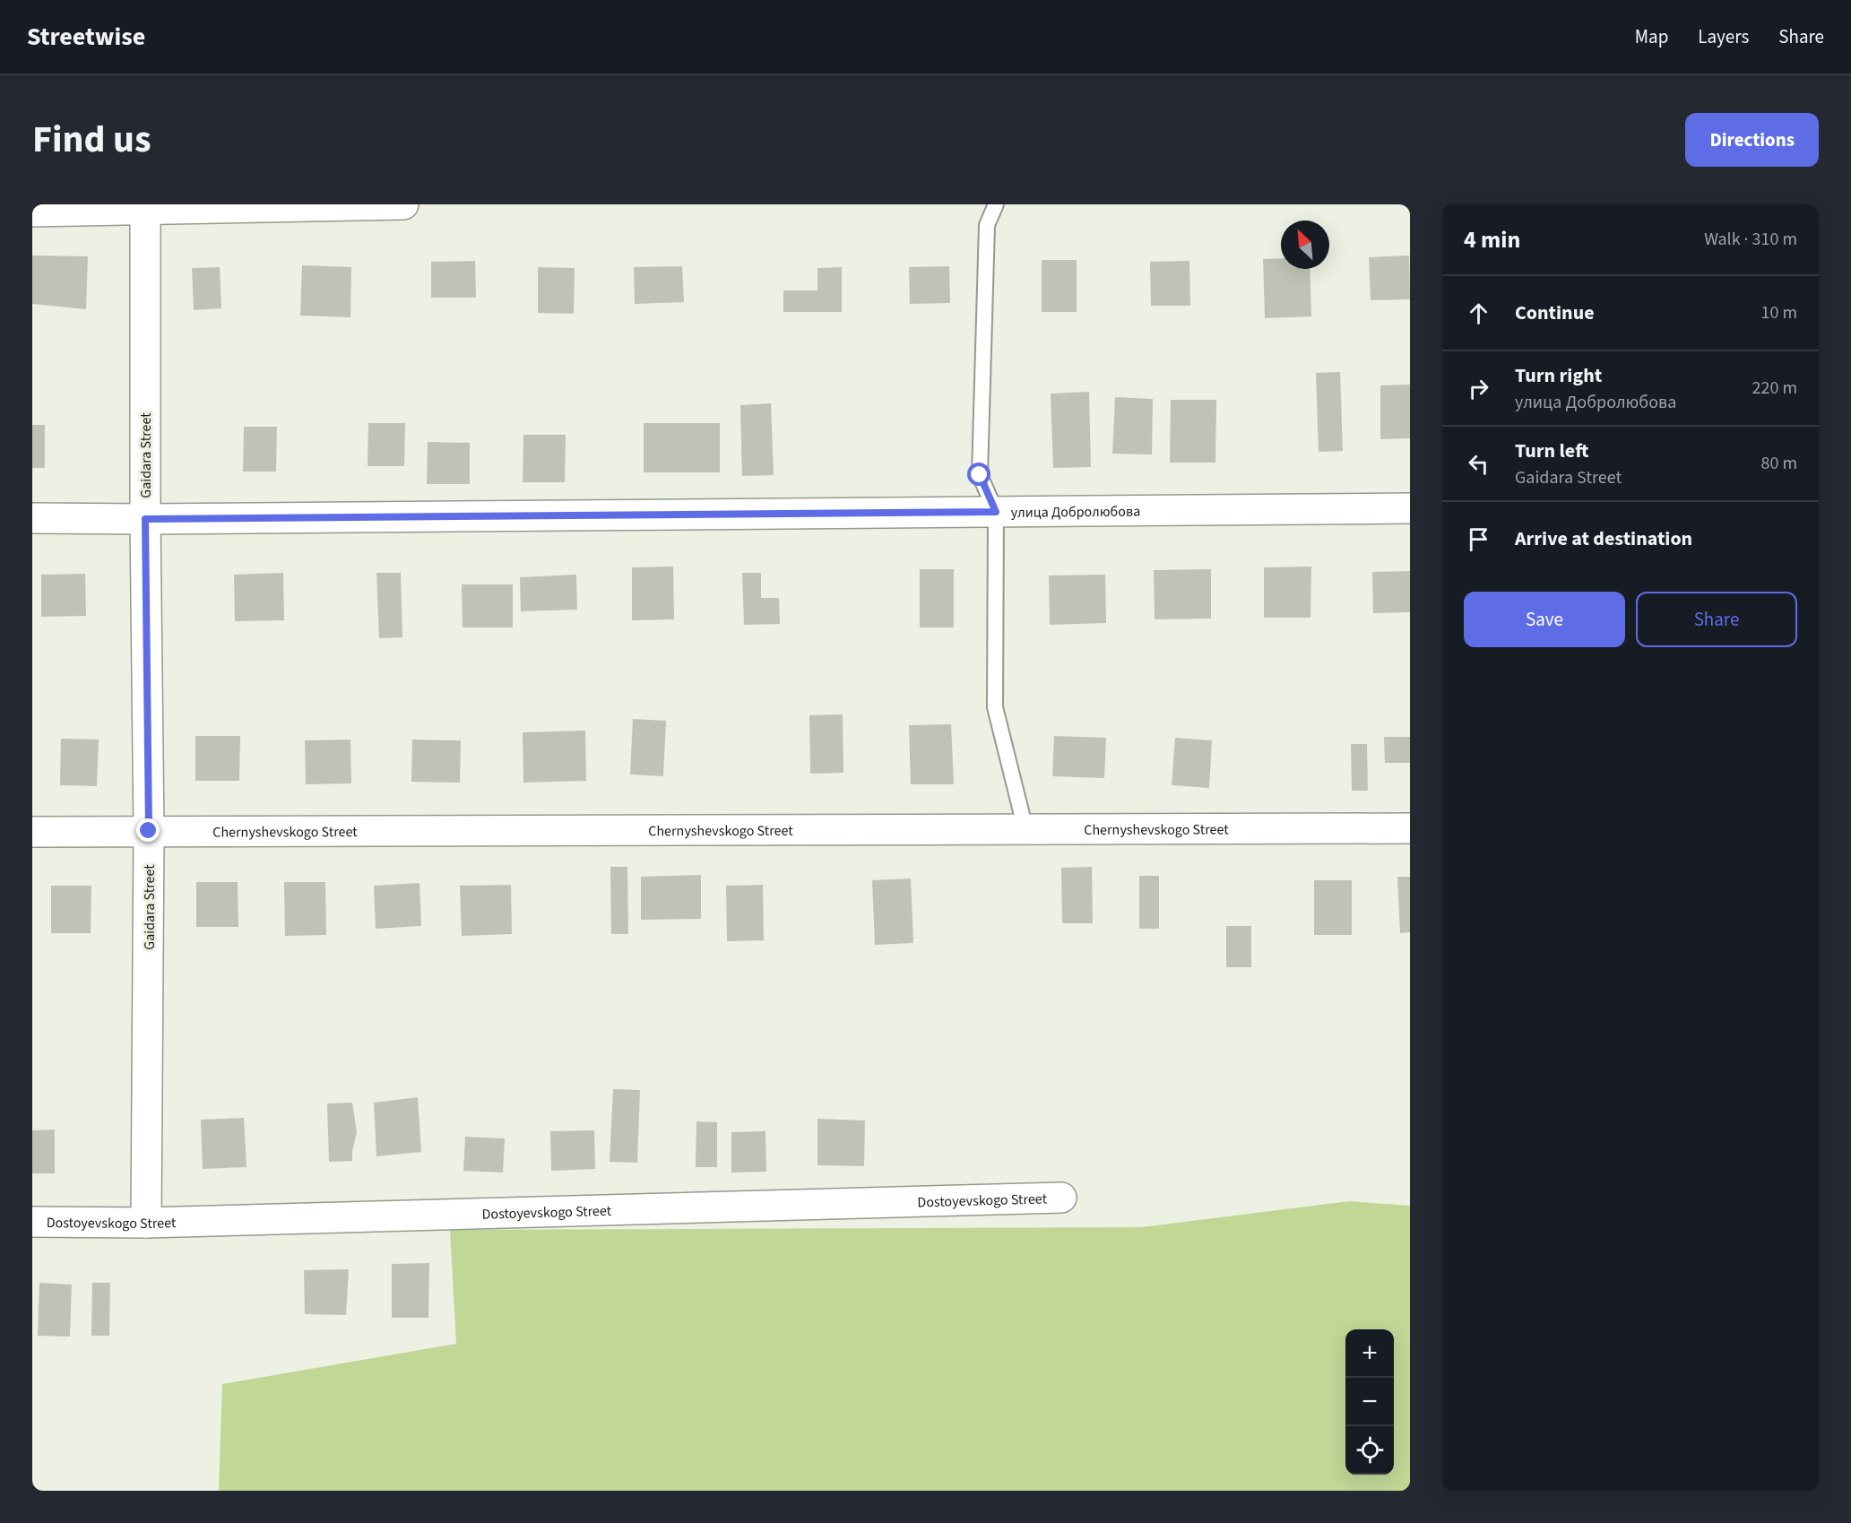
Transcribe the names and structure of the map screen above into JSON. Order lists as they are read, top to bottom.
{
  "streets": {
    "street": [
      "Gaidara Street",
      "улица Добролюбова",
      "Chernyshevskogo Street",
      "Dostoyevskogo Street"
    ]
  },
  "crossings": [
    ["Gaidara Street", "улица Добролюбова"],
    ["Gaidara Street", "Chernyshevskogo Street"],
    ["Gaidara Street", "Dostoyevskogo Street"]
  ],
  "north": "top left",
  "page": {
    "header": "Streetwise",
    "nav": ["Map", "Layers", "Share"],
    "title": "Find us",
    "buttons": [
      "Directions",
      ["Save", "Share"]
    ],
    "heading": ["4 min", "Walk · 310 m"],
    "list": [
      ["Continue", "10 m"],
      ["Turn right", "улица Добролюбова", "220 m"],
      ["Turn left", "Gaidara Street", "80 m"],
      "Arrive at destination"
    ],
    "map_buttons": ["+", "−"]
  }
}
